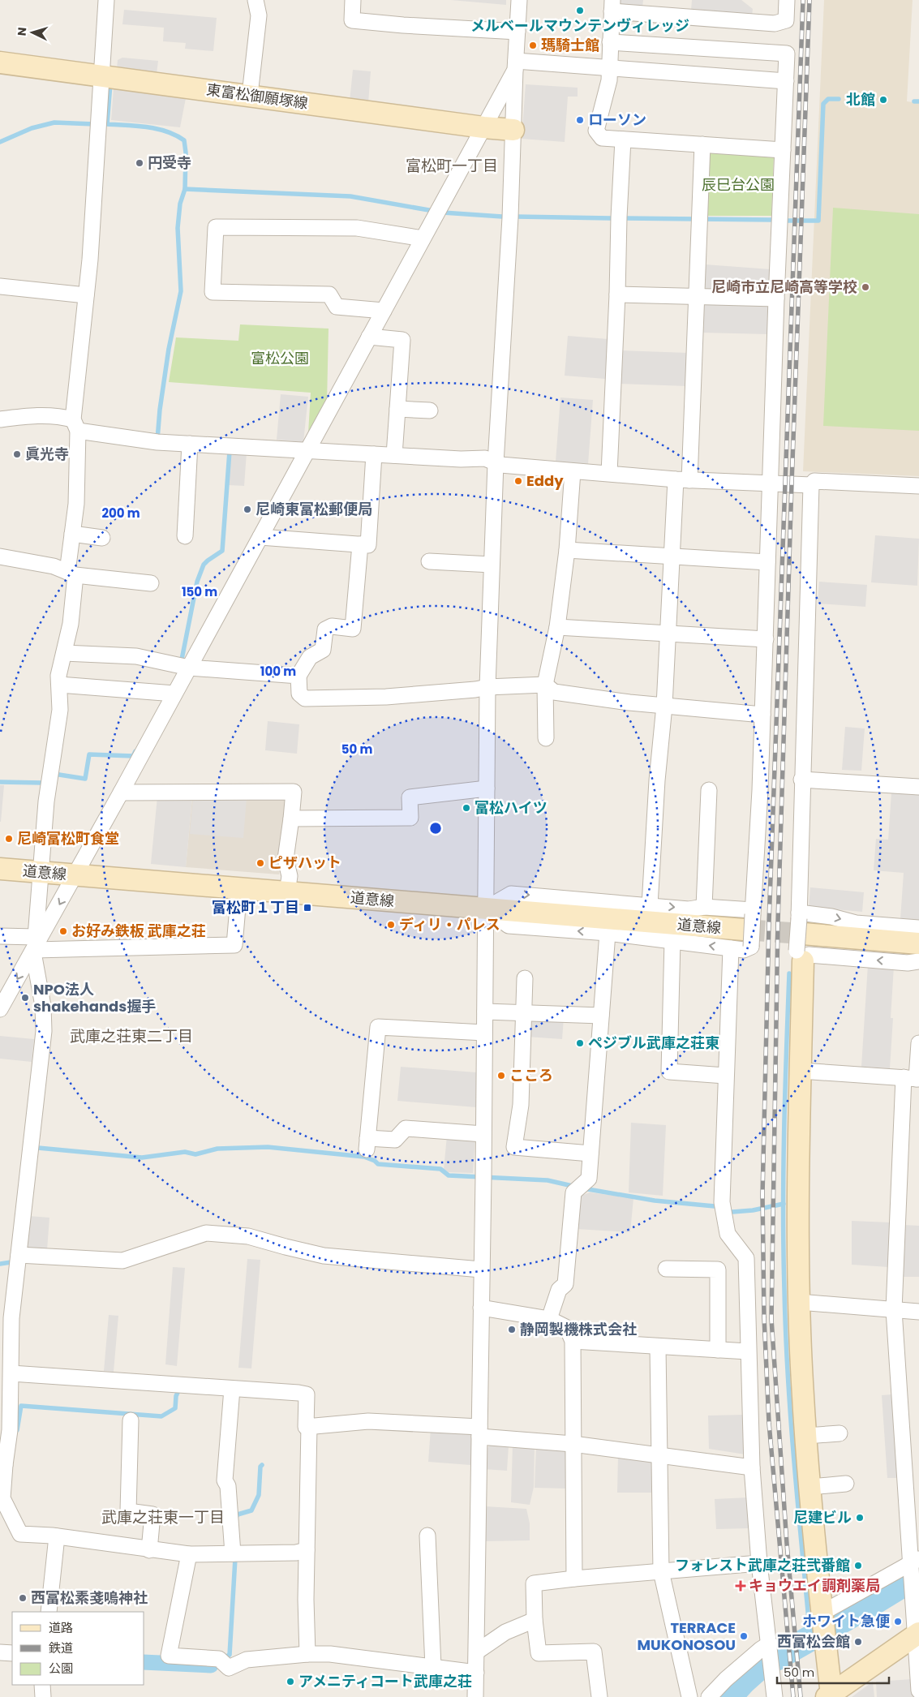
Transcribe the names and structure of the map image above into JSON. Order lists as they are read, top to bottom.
{
  "streets": {
    "street": ["東富松御願塚線", "道意線"]
  },
  "districts": ["富松町一丁目", "武庫之荘東二丁目", "武庫之荘東一丁目"],
  "parks": ["辰巳台公園", "富松公園"],
  "places": {
    "other": [
      "メルベールマウンテンヴィレッジ",
      "瑪騎士館",
      "北館",
      "ローソン",
      "円受寺",
      "尼崎市立尼崎高等学校",
      "眞光寺",
      "Eddy",
      "尼崎東富松郵便局",
      "富松ハイツ",
      "尼崎富松町食堂",
      "ピザハット",
      "ディリ・パレス",
      "お好み鉄板 武庫之荘",
      "NPO法人 shakehands握手",
      "ペジブル武庫之荘東",
      "こころ",
      "静岡製機株式会社",
      "尼建ビル",
      "フォレスト武庫之荘弐番館",
      "西富松素戔嗚神社",
      "ホワイト急便",
      "TERRACE MUKONOSOU",
      "西富松会館",
      "アメニティコート武庫之荘"
    ],
    "transit": ["富松町１丁目"],
    "health": ["キョウエイ調剤薬局"]
  },
  "legend": ["道路", "鉄道", "公園"],
  "scale_bar": "50 m",
  "north": "left",
  "rings": [
    "200 m",
    "150 m",
    "100 m",
    "50 m"
  ]
}
